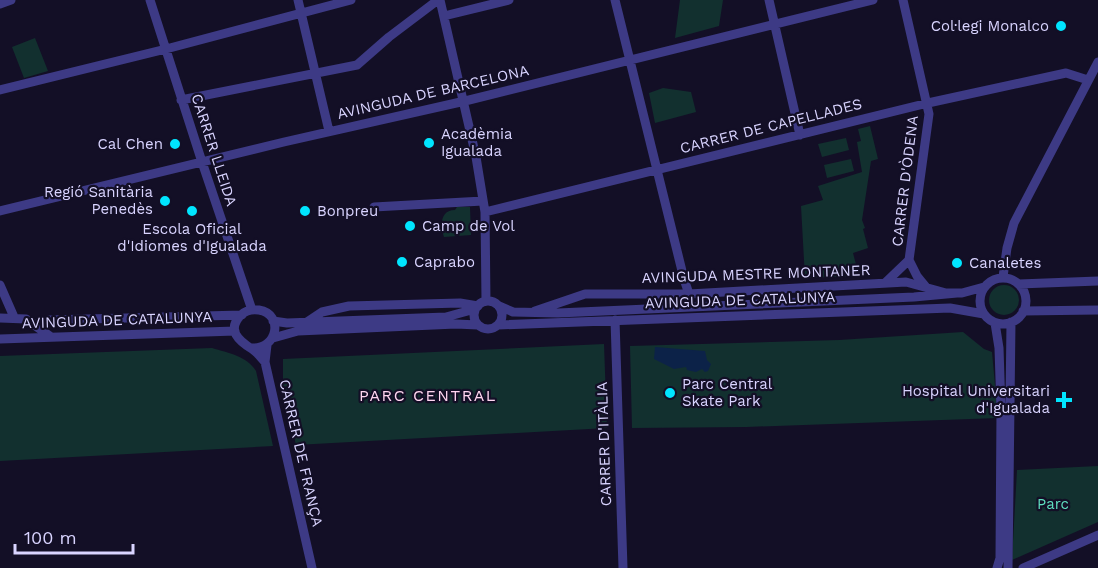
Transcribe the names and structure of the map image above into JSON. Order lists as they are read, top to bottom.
{
  "streets": {
    "street": [
      "AVINGUDA DE BARCELONA",
      "CARRER DE CAPELLADES",
      "CARRER LLEIDA",
      "CARRER D'ÒDENA",
      "AVINGUDA MESTRE MONTANER",
      "AVINGUDA DE CATALUNYA",
      "CARRER D'ITÀLIA",
      "CARRER DE FRANÇA"
    ]
  },
  "crossings": [
    ["AVINGUDA DE BARCELONA", "CARRER LLEIDA"],
    ["CARRER DE CAPELLADES", "CARRER D'ÒDENA"],
    ["CARRER LLEIDA", "AVINGUDA DE CATALUNYA"],
    ["CARRER LLEIDA", "CARRER DE FRANÇA"],
    ["CARRER D'ÒDENA", "AVINGUDA MESTRE MONTANER"],
    ["AVINGUDA MESTRE MONTANER", "AVINGUDA DE CATALUNYA"],
    ["AVINGUDA DE CATALUNYA", "CARRER D'ITÀLIA"],
    ["AVINGUDA DE CATALUNYA", "CARRER DE FRANÇA"]
  ],
  "districts": ["PARC CENTRAL"],
  "parks": ["Parc"],
  "places": {
    "other": [
      "Col·legi Monalco",
      "Acadèmia Igualada",
      "Cal Chen",
      "Regió Sanitària Penedès",
      "Escola Oficial d'Idiomes d'Igualada",
      "Bonpreu",
      "Camp de Vol",
      "Caprabo",
      "Canaletes",
      "Parc Central Skate Park"
    ],
    "health": ["Hospital Universitari d'Igualada"]
  },
  "scale_bar": "100 m"
}
